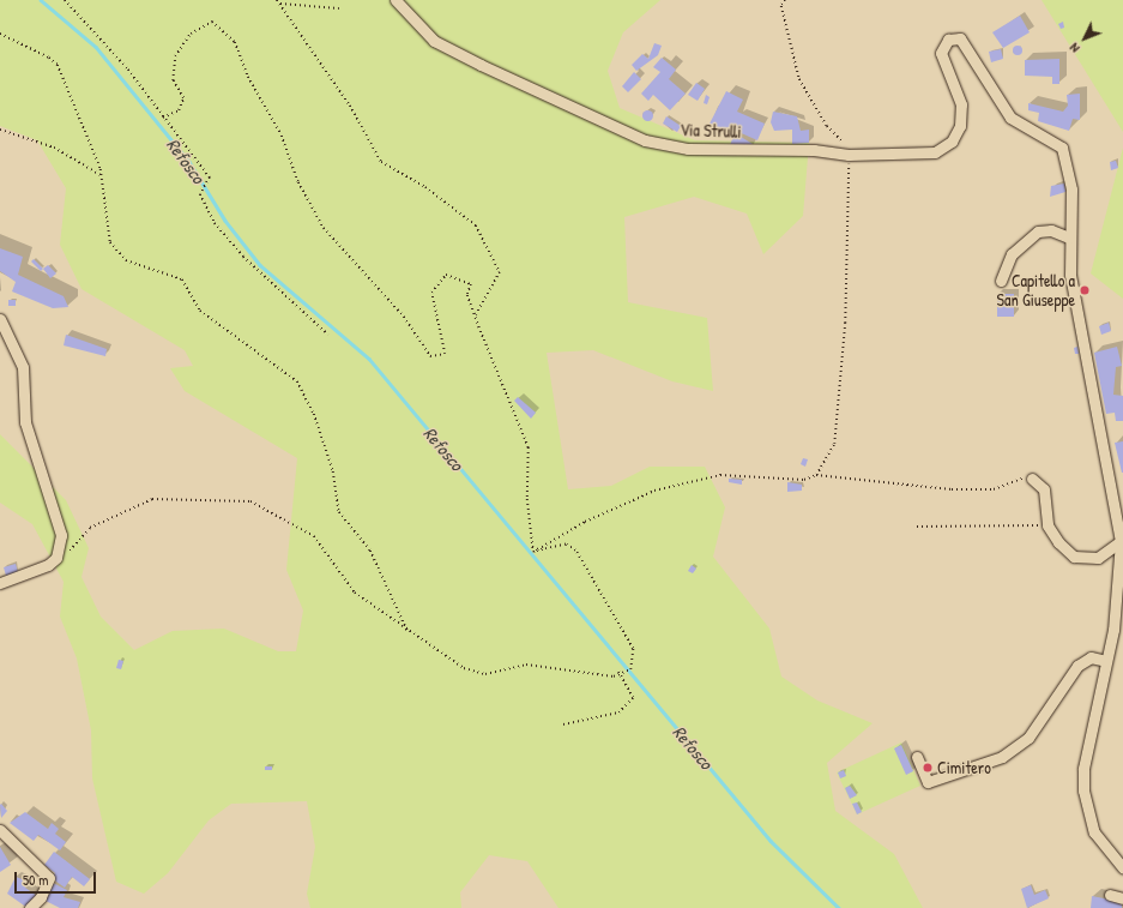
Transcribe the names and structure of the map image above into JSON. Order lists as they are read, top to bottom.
{
  "streets": {
    "street": ["Via Strulli"]
  },
  "water": ["Refosco"],
  "places": ["Capitello a San Giuseppe", "Cimitero"],
  "scale_bar": "50 m",
  "north": "bottom left"
}
